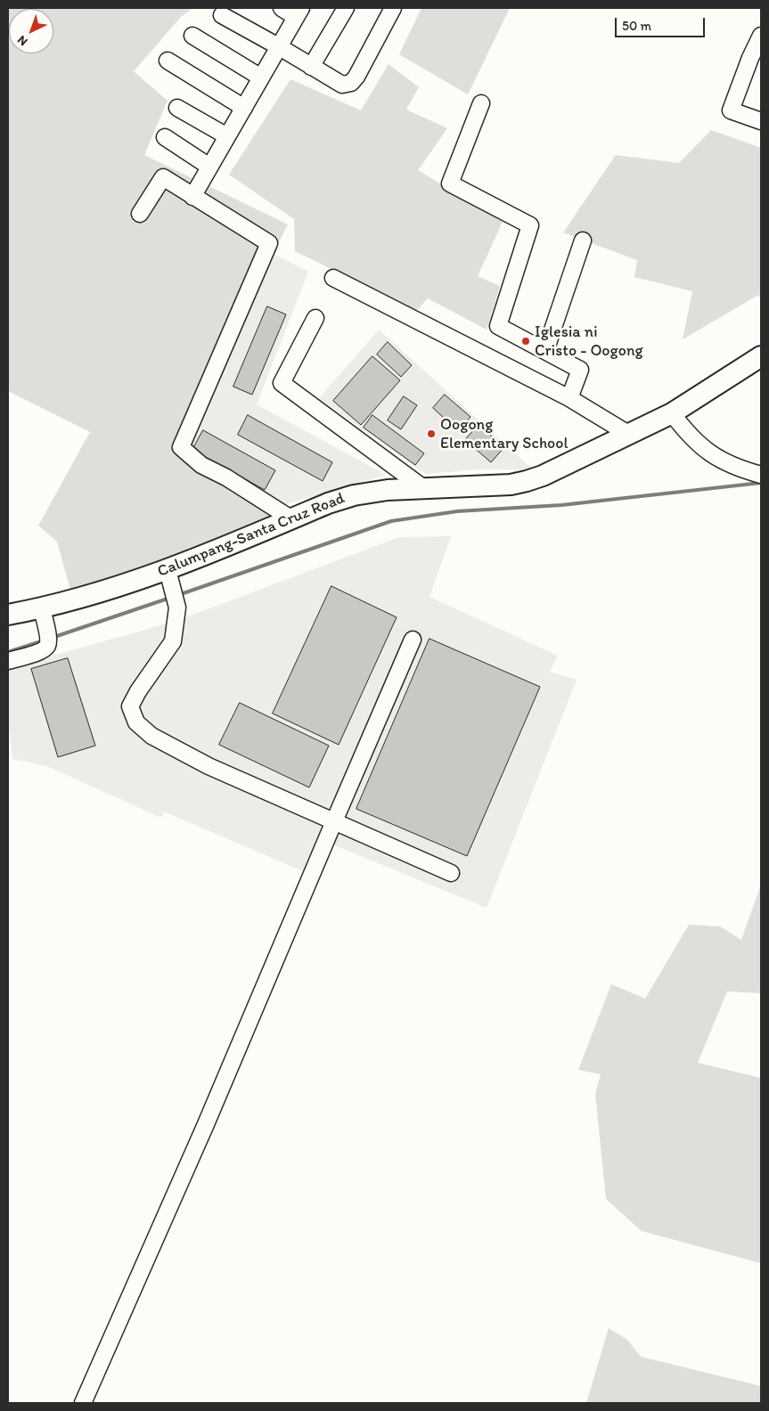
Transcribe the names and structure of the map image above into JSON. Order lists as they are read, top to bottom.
{
  "streets": {
    "main road": ["Calumpang-Santa Cruz Road"]
  },
  "places": ["Iglesia ni Cristo - Oogong", "Oogong Elementary School"],
  "scale_bar": "50 m",
  "north": "bottom left"
}
